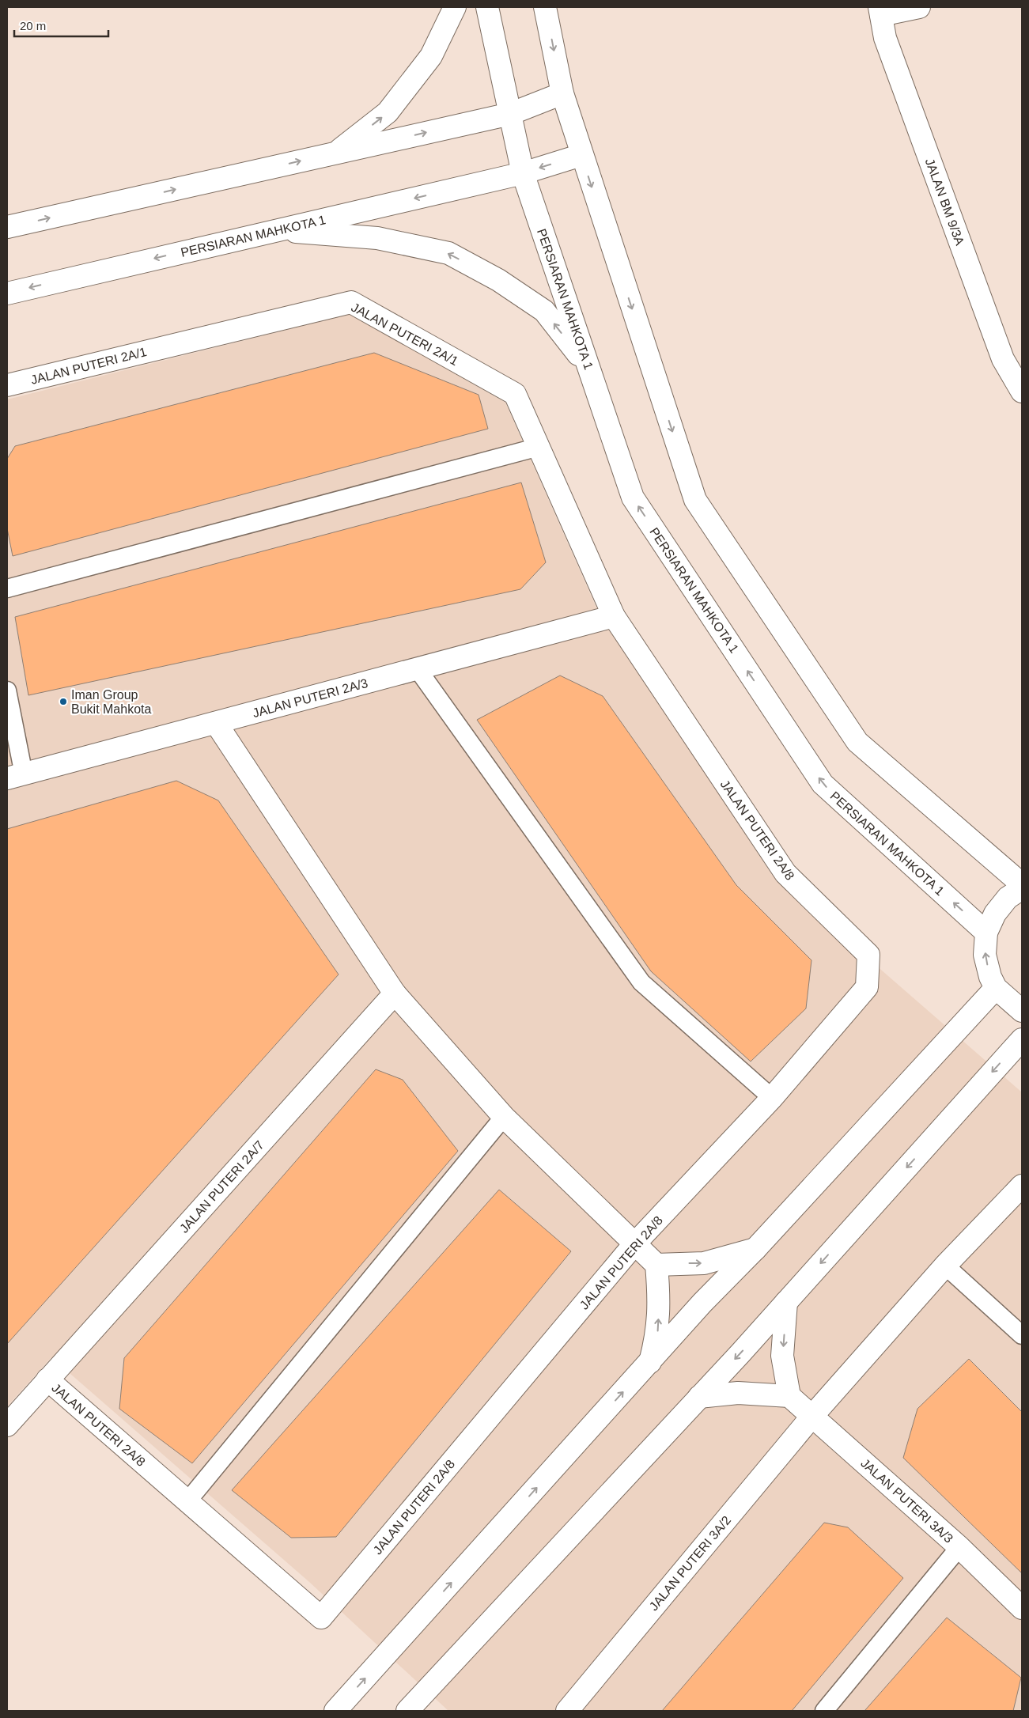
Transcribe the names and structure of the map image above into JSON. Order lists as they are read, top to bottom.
{
  "streets": {
    "street": [
      "JALAN BM 9/3A",
      "PERSIARAN MAHKOTA 1",
      "JALAN PUTERI 2A/1",
      "JALAN PUTERI 2A/3",
      "JALAN PUTERI 2A/8",
      "JALAN PUTERI 2A/7",
      "JALAN PUTERI 3A/3",
      "JALAN PUTERI 3A/2"
    ]
  },
  "crossings": [
    ["JALAN PUTERI 2A/1", "JALAN PUTERI 2A/3"],
    ["JALAN PUTERI 2A/1", "JALAN PUTERI 2A/8"],
    ["JALAN PUTERI 2A/3", "JALAN PUTERI 2A/8"],
    ["JALAN PUTERI 2A/8", "JALAN PUTERI 2A/7"],
    ["JALAN PUTERI 3A/3", "JALAN PUTERI 3A/2"]
  ],
  "one_way": ["PERSIARAN MAHKOTA 1"],
  "places": ["Iman Group Bukit Mahkota"],
  "scale_bar": "20 m"
}
